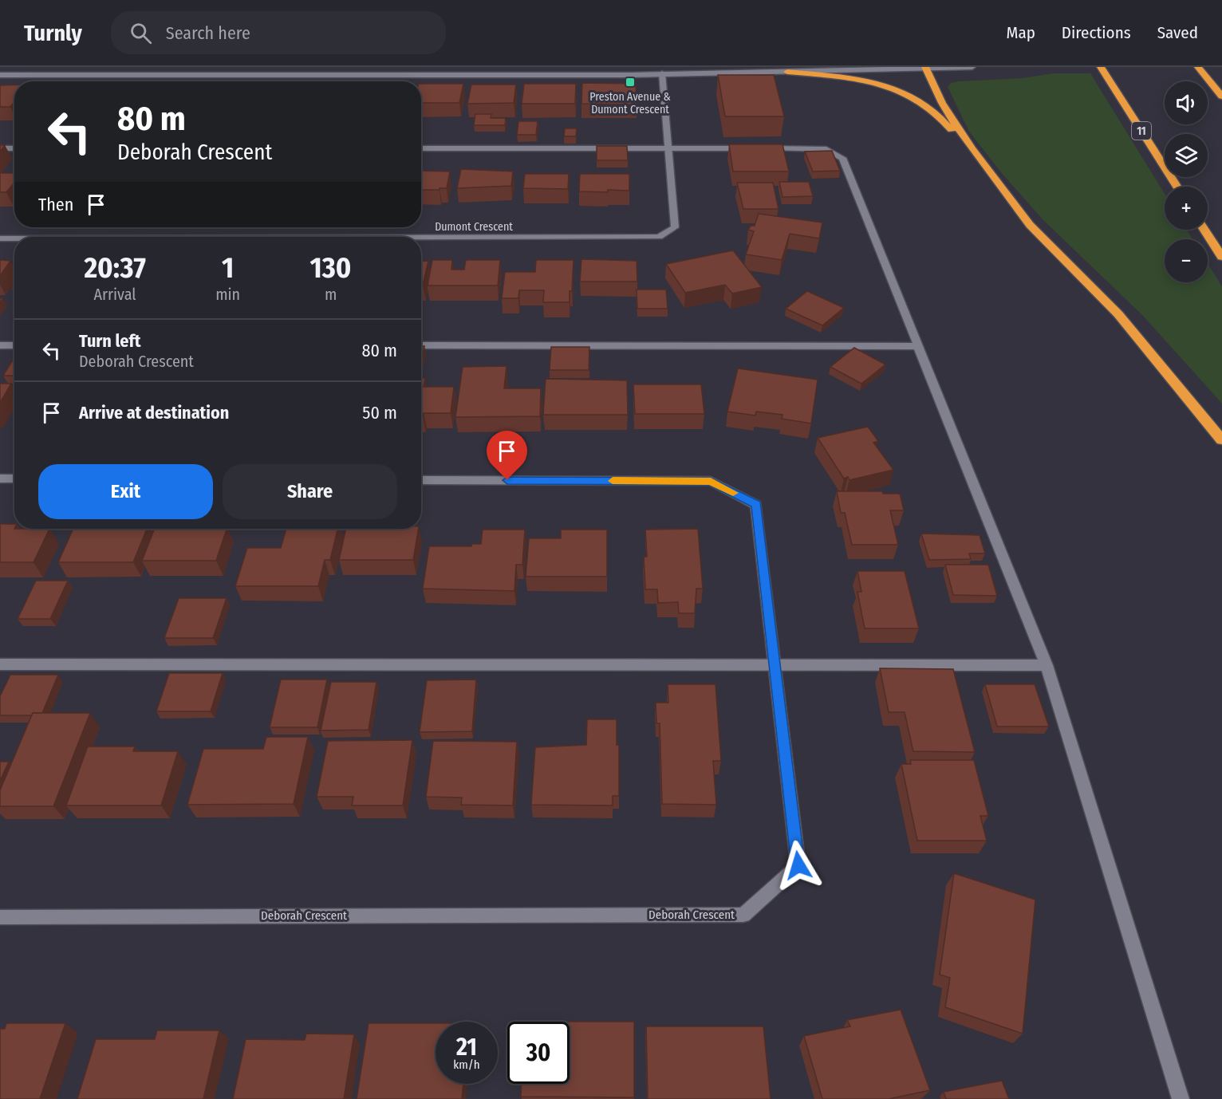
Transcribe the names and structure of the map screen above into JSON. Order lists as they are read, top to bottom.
{
  "streets": {
    "highway": ["11"],
    "street": ["Dumont Crescent", "Deborah Crescent"]
  },
  "places": {
    "transit": ["Preston Avenue & Dumont Crescent"]
  },
  "page": {
    "header": "Turnly",
    "search": "Search here",
    "nav": ["Map", "Directions", "Saved"],
    "map_buttons": ["+", "−"],
    "turn": ["80 m", "Deborah Crescent"],
    "then": "Then",
    "eta": [
      "20:37",
      "Arrival",
      "1",
      "min",
      "130",
      "m"
    ],
    "list": [
      {
        "name": "Turn left",
        "note": "Deborah Crescent",
        "value": "80 m"
      },
      {
        "name": "Arrive at destination",
        "value": "50 m"
      }
    ],
    "buttons": ["Exit", "Share"],
    "speed": "21 km/h",
    "limit": "30"
  }
}
